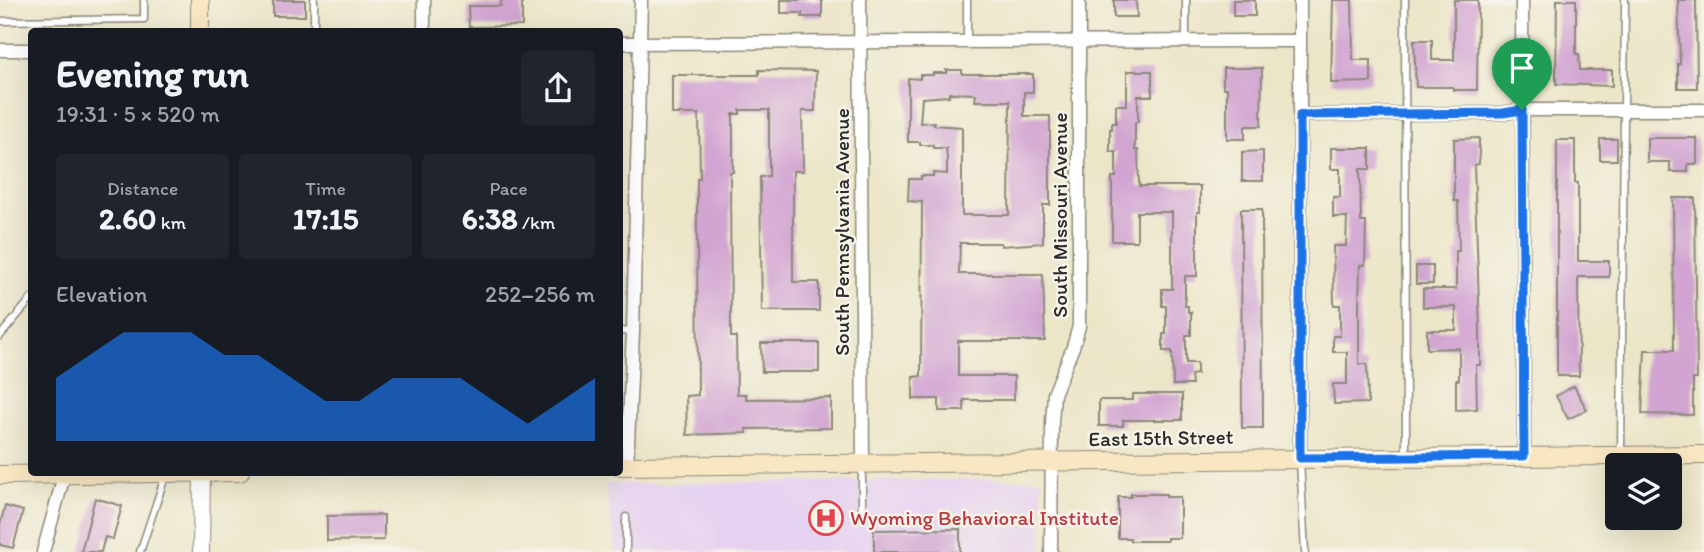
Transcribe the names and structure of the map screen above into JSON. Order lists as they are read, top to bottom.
{
  "streets": {
    "main road": ["East 15th Street"],
    "street": ["South Missouri Avenue", "South Pennsylvania Avenue"]
  },
  "crossings": [
    ["South Missouri Avenue", "East 15th Street"],
    ["South Pennsylvania Avenue", "East 15th Street"]
  ],
  "places": {
    "hospital": ["Wyoming Behavioral Institute"]
  },
  "page": {
    "heading": ["Evening run", "19:31 · 5 × 520 m"],
    "stats": [
      ["Distance", "2.60 km"],
      ["Time", "17:15"],
      ["Pace", "6:38 /km"]
    ],
    "chart": ["Elevation", "252–256 m"]
  }
}
